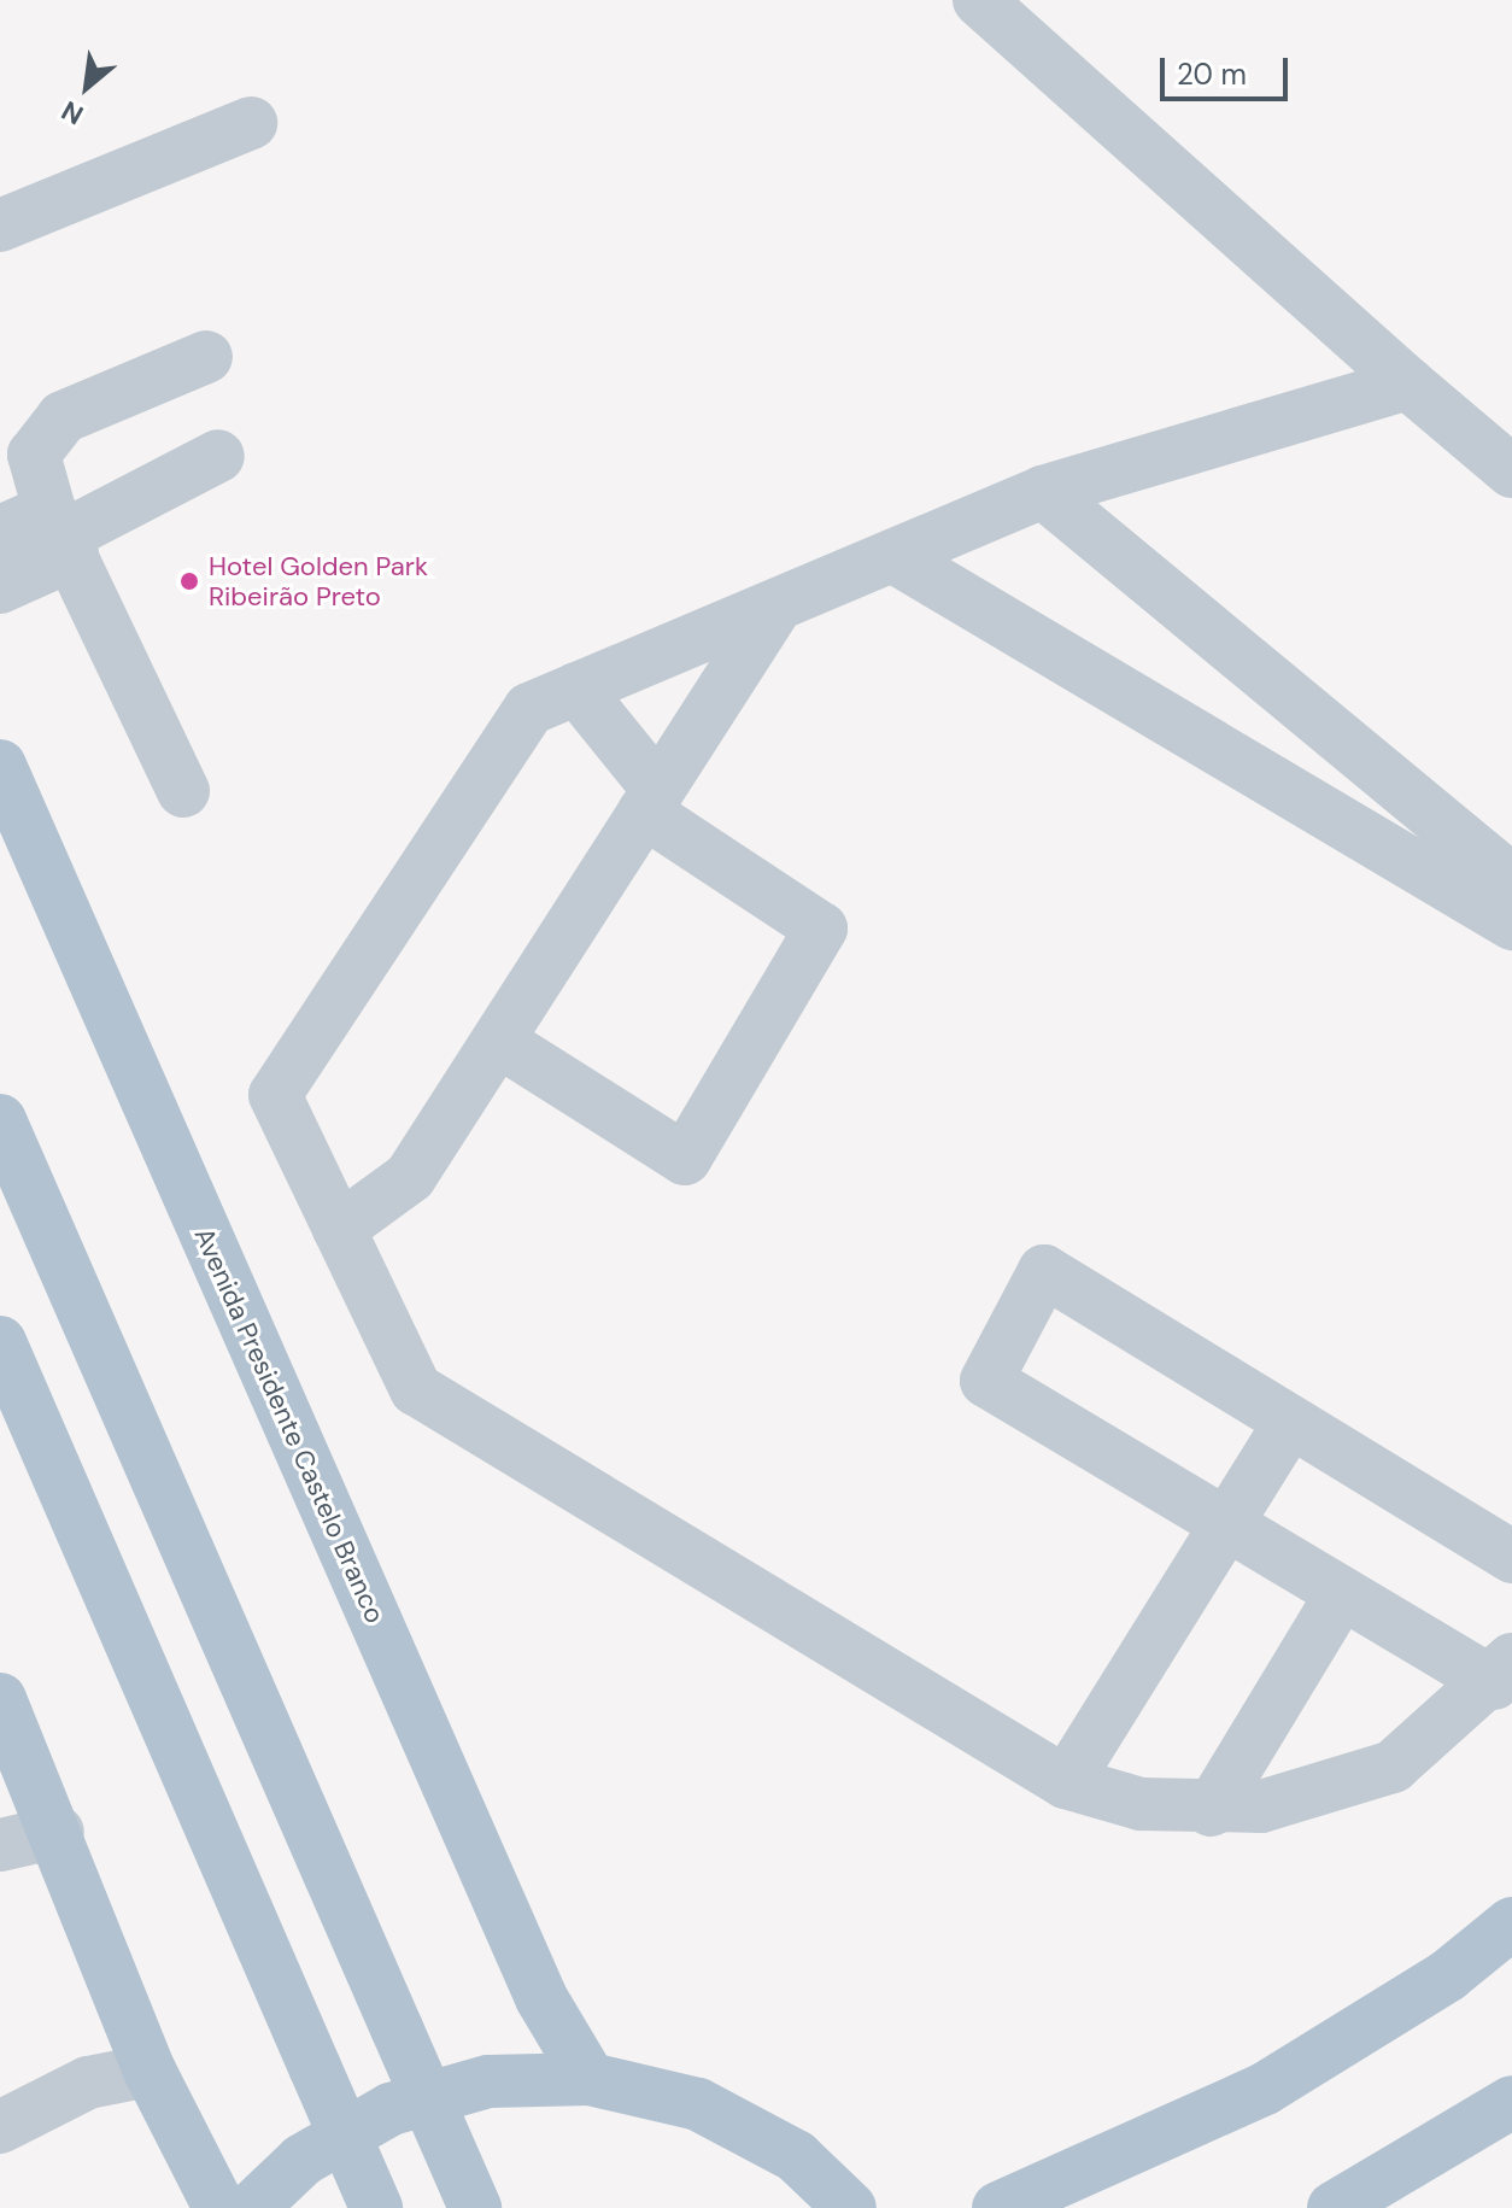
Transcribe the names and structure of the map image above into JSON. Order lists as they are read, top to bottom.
{
  "streets": {
    "main road": ["Avenida Presidente Castelo Branco"]
  },
  "places": ["Hotel Golden Park Ribeirão Preto"],
  "scale_bar": "20 m",
  "north": "bottom left"
}
